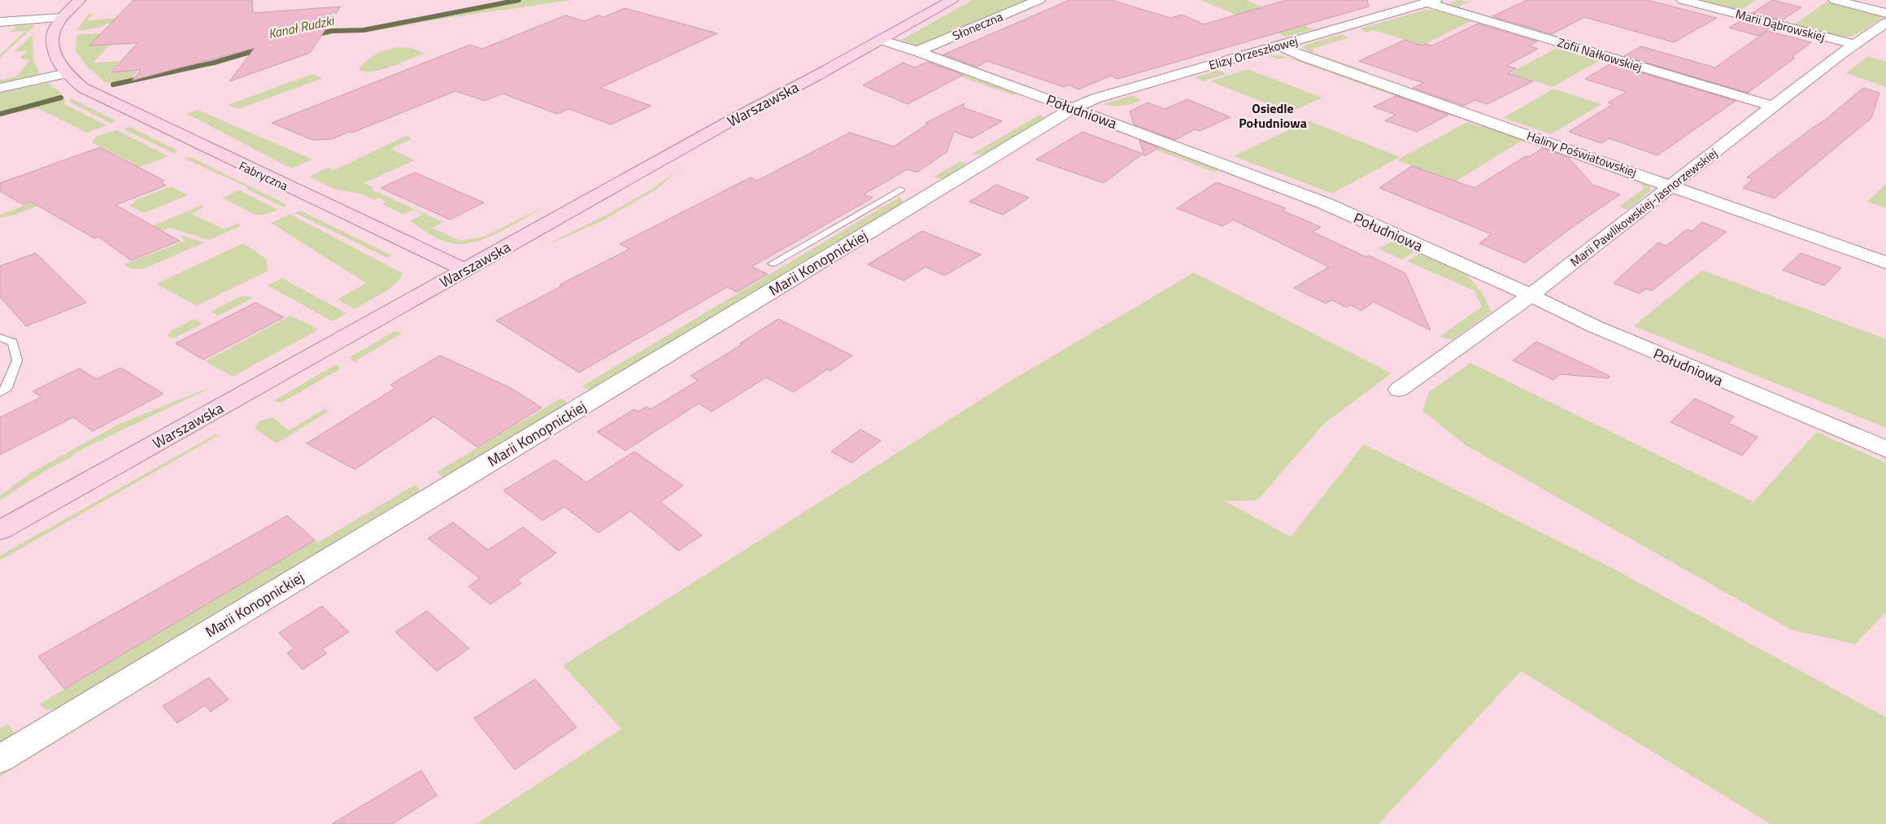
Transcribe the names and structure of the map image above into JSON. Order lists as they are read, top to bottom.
{
  "streets": {
    "main road": ["Warszawska", "Fabryczna"],
    "street": [
      "Marii Dąbrowskiej",
      "Słoneczna",
      "Elizy Orzeszkowej",
      "Zofii Nałkowskiej",
      "Południowa",
      "Haliny Poświatowskiej",
      "Marii Pawlikowskiej-Jasnorzewskiej",
      "Marii Konopnickiej"
    ]
  },
  "crossings": [
    ["Marii Dąbrowskiej", "Marii Pawlikowskiej-Jasnorzewskiej"],
    ["Słoneczna", "Południowa"],
    ["Elizy Orzeszkowej", "Zofii Nałkowskiej"],
    ["Elizy Orzeszkowej", "Południowa"],
    ["Elizy Orzeszkowej", "Haliny Poświatowskiej"],
    ["Elizy Orzeszkowej", "Marii Konopnickiej"],
    ["Zofii Nałkowskiej", "Marii Pawlikowskiej-Jasnorzewskiej"],
    ["Warszawska", "Południowa"],
    ["Warszawska", "Fabryczna"],
    ["Południowa", "Marii Pawlikowskiej-Jasnorzewskiej"],
    ["Południowa", "Marii Konopnickiej"],
    ["Haliny Poświatowskiej", "Marii Pawlikowskiej-Jasnorzewskiej"]
  ],
  "districts": ["Osiedle Południowa"],
  "water": ["Kanał Rudzki"]
}
